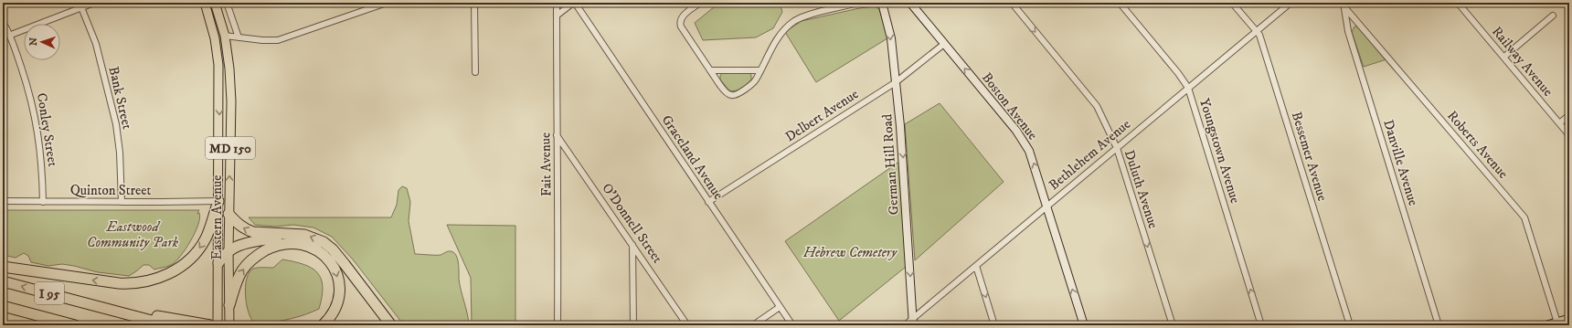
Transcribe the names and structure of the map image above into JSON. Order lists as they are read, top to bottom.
{
  "streets": {
    "highway": ["I 95"],
    "main road": ["MD 150", "Eastern Avenue"],
    "street": [
      "Railway Avenue",
      "Bank Street",
      "Boston Avenue",
      "Delbert Avenue",
      "Conley Street",
      "Roberts Avenue",
      "Youngstown Avenue",
      "Bethlehem Avenue",
      "Bessemer Avenue",
      "Graceland Avenue",
      "Danville Avenue",
      "Fait Avenue",
      "German Hill Road",
      "Duluth Avenue",
      "Quinton Street",
      "O'Donnell Street"
    ]
  },
  "crossings": [
    ["Bank Street", "Quinton Street"],
    ["Boston Avenue", "Delbert Avenue"],
    ["Boston Avenue", "Bethlehem Avenue"],
    ["Delbert Avenue", "Graceland Avenue"],
    ["Delbert Avenue", "German Hill Road"],
    ["Conley Street", "Quinton Street"],
    ["Roberts Avenue", "Danville Avenue"],
    ["Youngstown Avenue", "Bethlehem Avenue"],
    ["Bethlehem Avenue", "Bessemer Avenue"],
    ["Bethlehem Avenue", "German Hill Road"],
    ["Bethlehem Avenue", "Duluth Avenue"],
    ["Fait Avenue", "O'Donnell Street"],
    ["Quinton Street", "Eastern Avenue"]
  ],
  "one_way": [
    "Boston Avenue",
    "Youngstown Avenue",
    "German Hill Road",
    "Duluth Avenue"
  ],
  "parks": ["Eastwood Community Park", "Hebrew Cemetery"],
  "north": "left"
}
